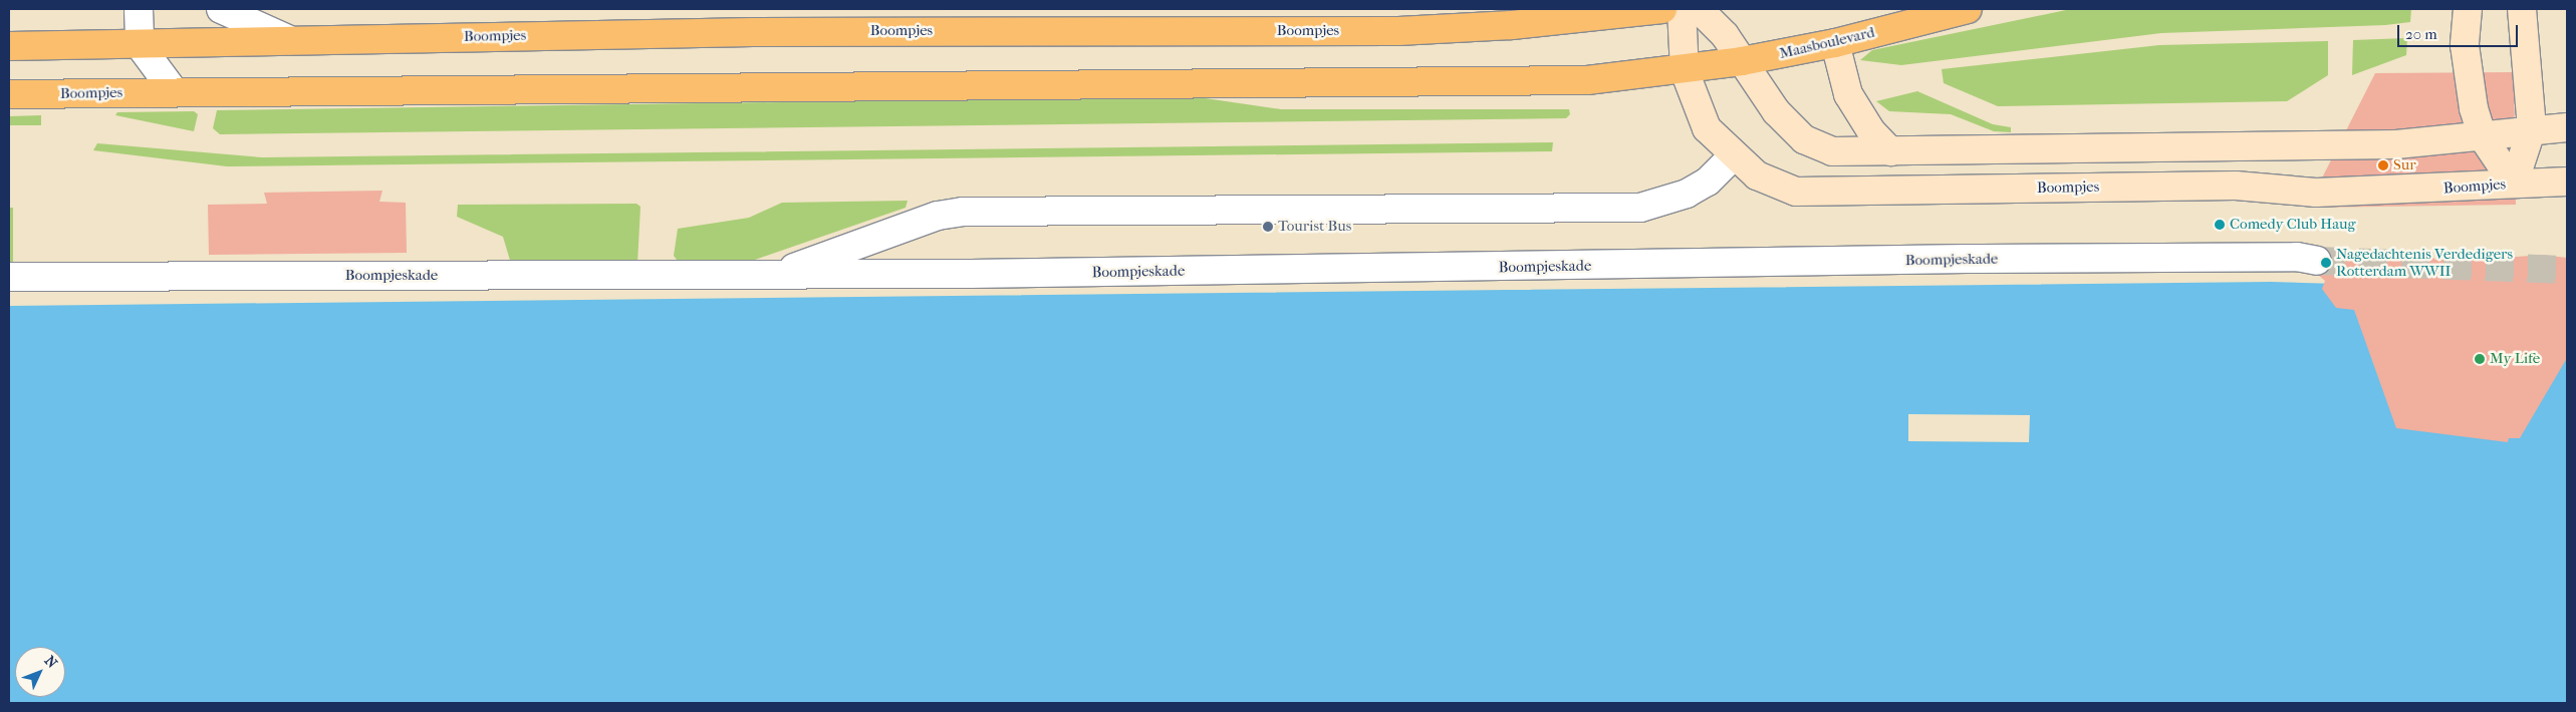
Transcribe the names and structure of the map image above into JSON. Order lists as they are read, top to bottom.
{
  "streets": {
    "main road": ["Boompjes", "Maasboulevard"],
    "street": ["Boompjeskade"]
  },
  "crossings": [
    ["Boompjes", "Maasboulevard"],
    ["Boompjes", "Boompjeskade"]
  ],
  "places": [
    "Sur",
    "Comedy Club Haug",
    "Tourist Bus",
    "Nagedachtenis Verdedigers Rotterdam WWII",
    "My Life"
  ],
  "scale_bar": "20 m",
  "north": "top right"
}
